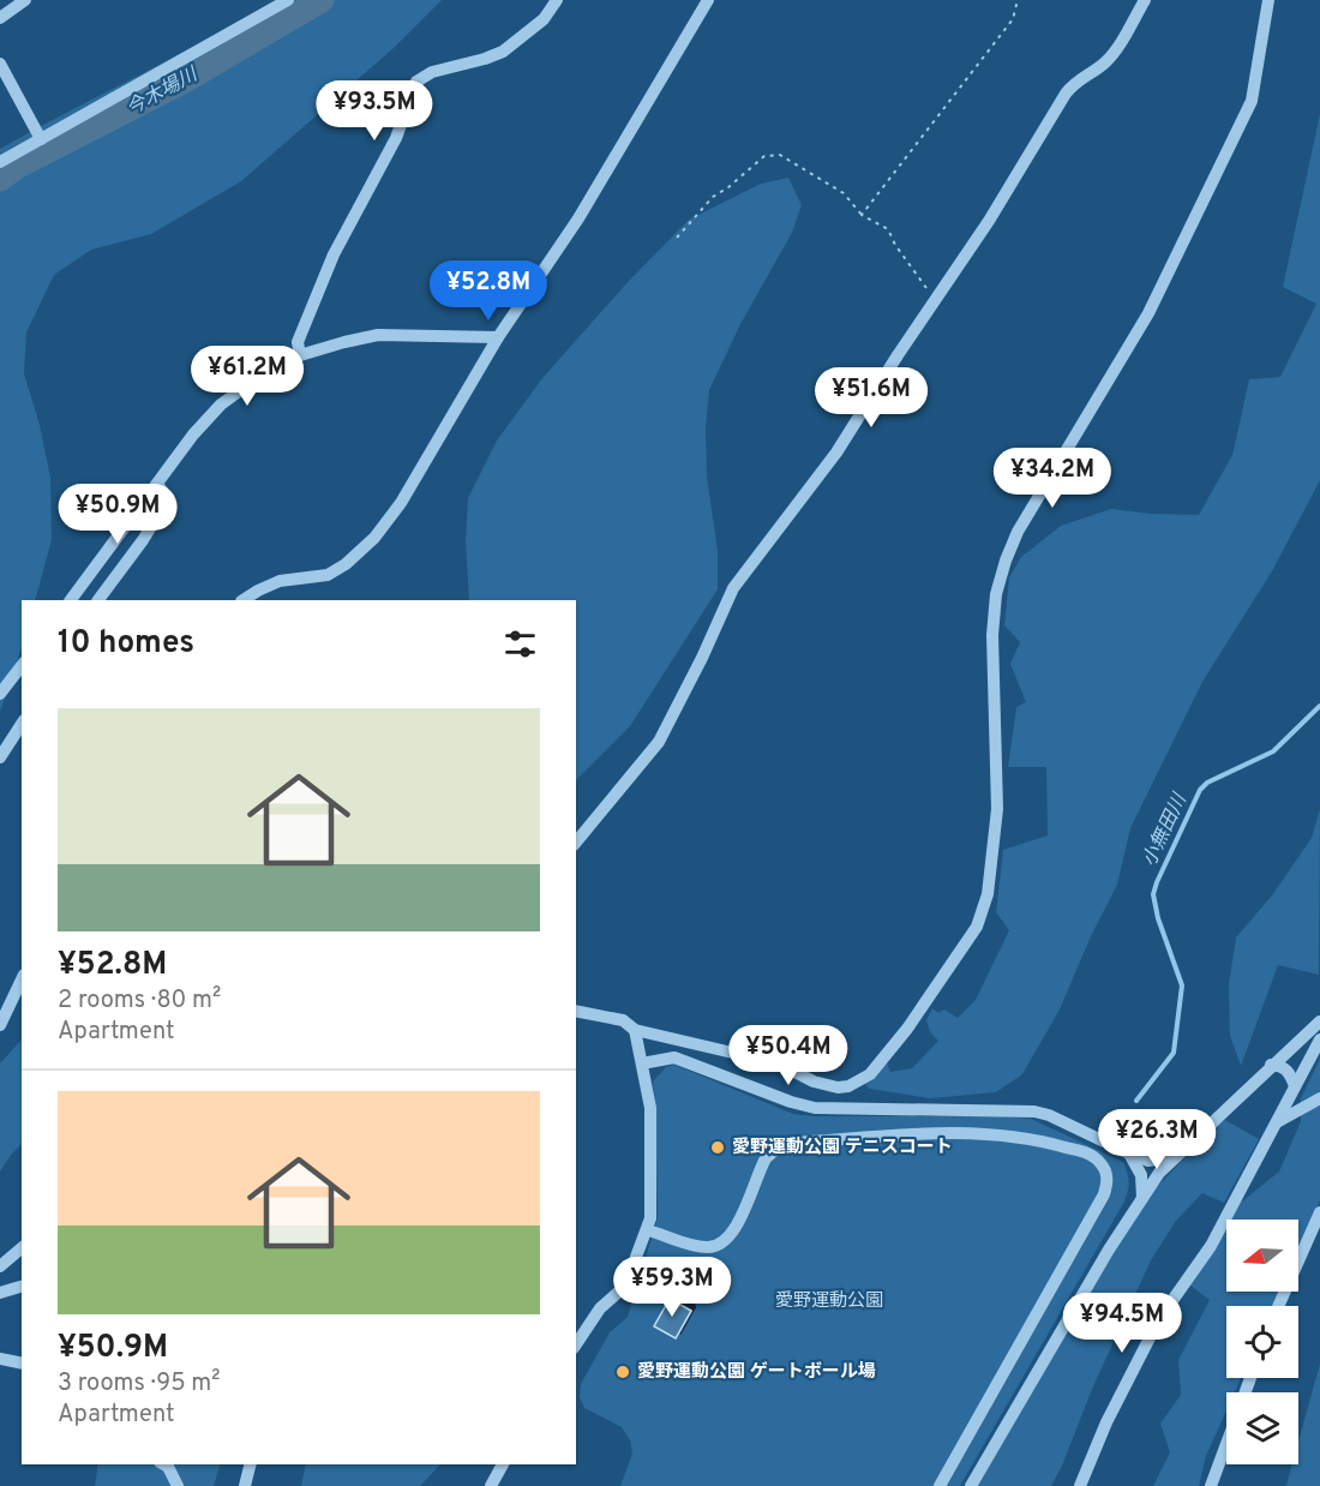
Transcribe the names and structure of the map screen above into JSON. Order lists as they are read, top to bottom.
{
  "water": ["今木場川", "小無田川"],
  "parks": ["愛野運動公園"],
  "places": ["愛野運動公園 テニスコート", "愛野運動公園 ゲートボール場"],
  "north": "left",
  "page": {
    "price": [
      "¥93.5M",
      "¥52.8M",
      "¥61.2M",
      "¥51.6M",
      "¥34.2M",
      "¥50.9M",
      "¥50.4M",
      "¥26.3M",
      "¥59.3M",
      "¥94.5M"
    ],
    "heading": "10 homes",
    "list": [
      {
        "name": "¥52.8M",
        "note": "2 rooms · 80 m² · Apartment"
      },
      {
        "name": "¥50.9M",
        "note": "3 rooms · 95 m² · Apartment"
      }
    ]
  }
}
